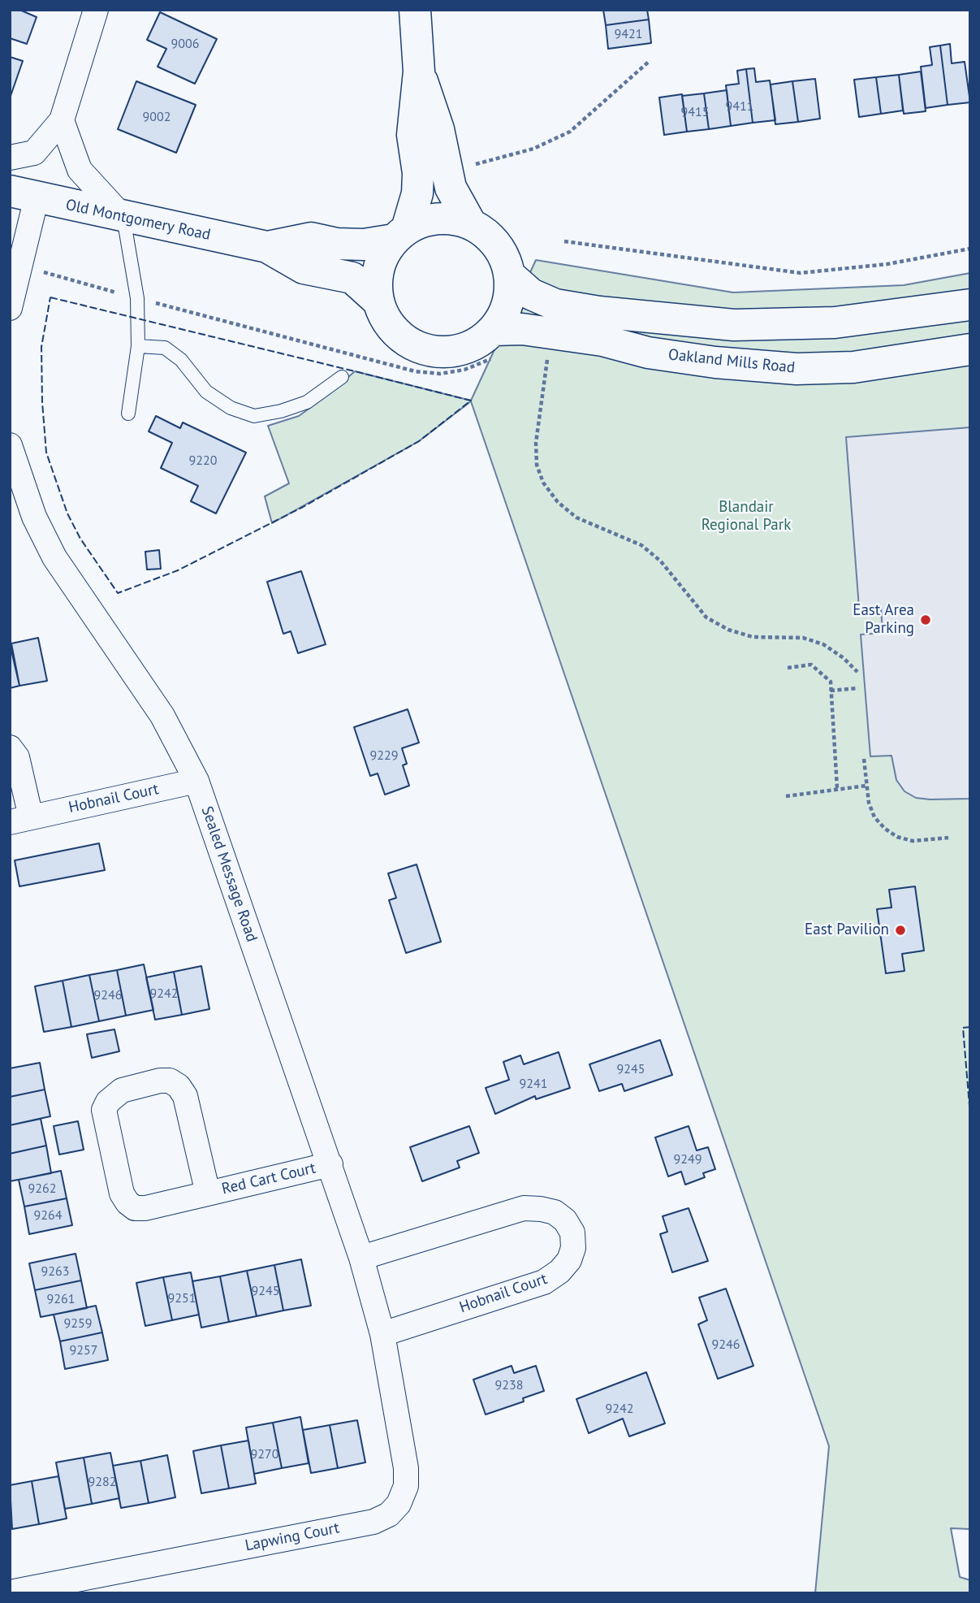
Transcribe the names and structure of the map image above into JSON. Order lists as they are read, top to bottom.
{
  "streets": {
    "street": [
      "Old Montgomery Road",
      "Oakland Mills Road",
      "Hobnail Court",
      "Sealed Message Road",
      "Red Cart Court",
      "Lapwing Court"
    ]
  },
  "crossings": [
    ["Old Montgomery Road", "Oakland Mills Road"],
    ["Hobnail Court", "Sealed Message Road"],
    ["Hobnail Court", "Lapwing Court"],
    ["Sealed Message Road", "Red Cart Court"],
    ["Sealed Message Road", "Lapwing Court"]
  ],
  "parks": ["Blandair Regional Park"],
  "places": ["East Area Parking", "East Pavilion"],
  "house_numbers": [
    "9421",
    "9006",
    "9411",
    "9415",
    "9002",
    "9220",
    "9229",
    "9242",
    "9246",
    "9245",
    "9241",
    "9249",
    "9262",
    "9264",
    "9263",
    "9245",
    "9251",
    "9261",
    "9259",
    "9246",
    "9257",
    "9238",
    "9242",
    "9270",
    "9282"
  ]
}
